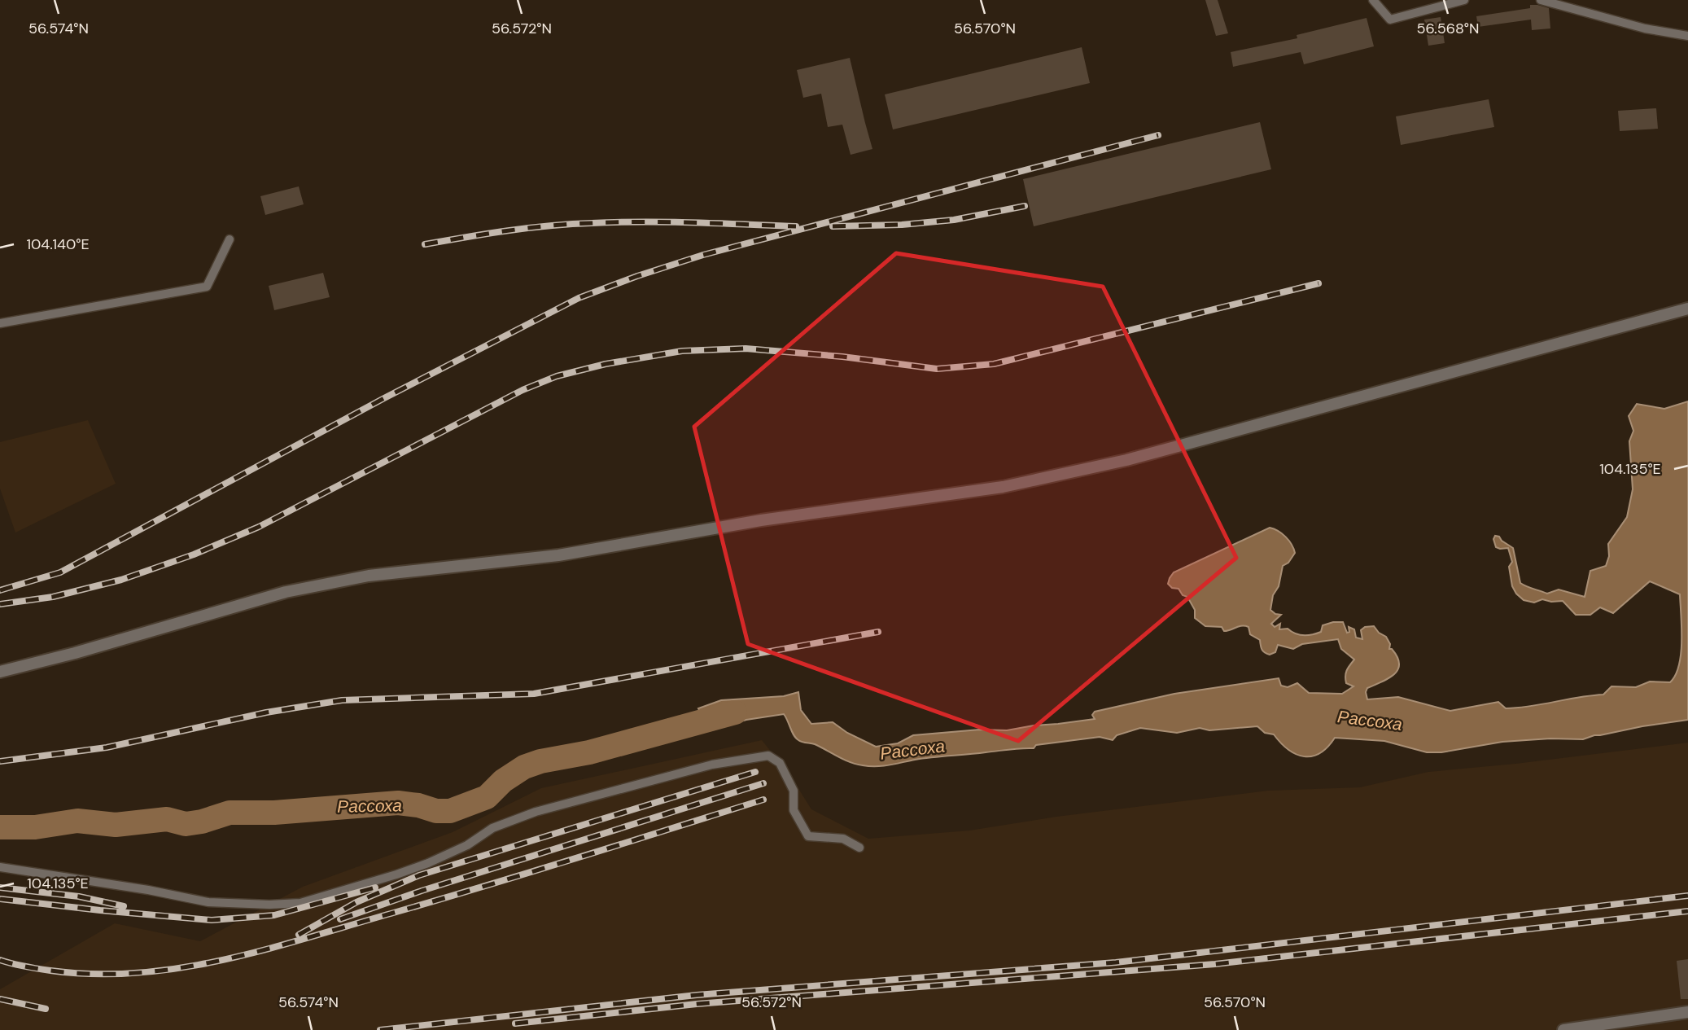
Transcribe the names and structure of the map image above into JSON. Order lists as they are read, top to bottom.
{
  "water": ["Рассоха"],
  "coordinates": [
    "56.568°N",
    "56.574°N",
    "56.572°N",
    "56.570°N",
    "104.140°E",
    "104.135°E"
  ]
}
